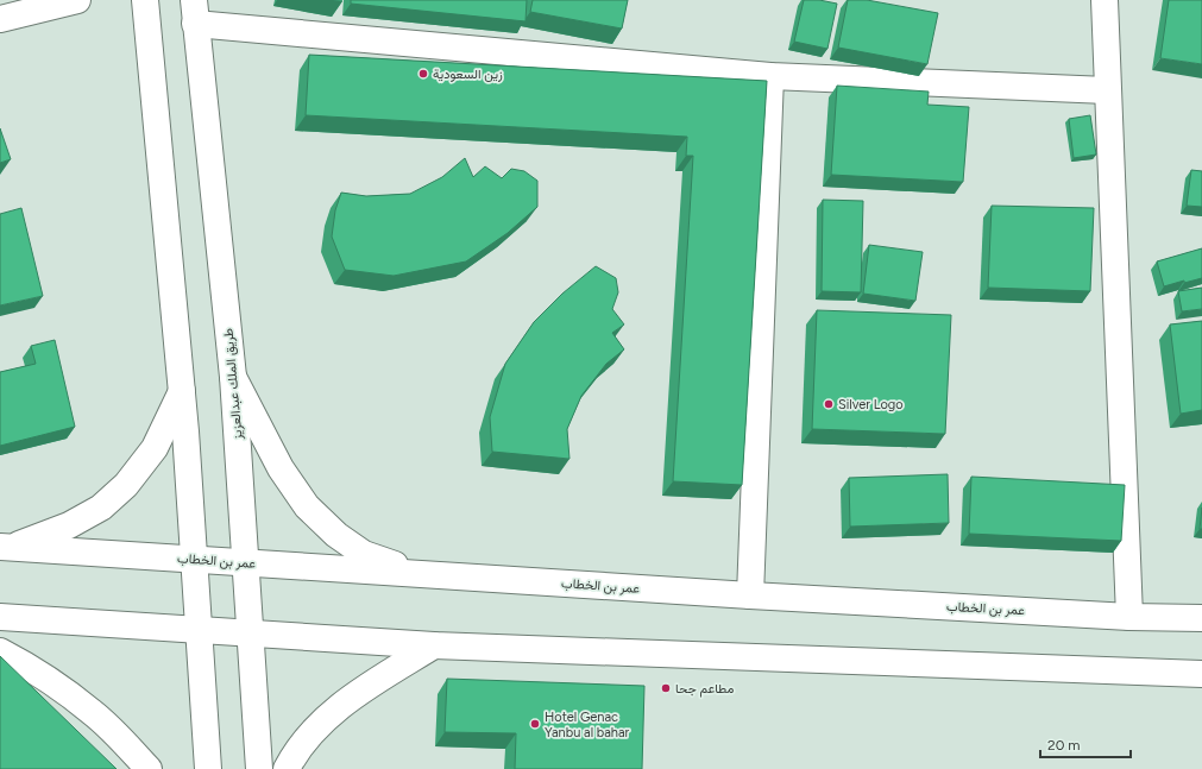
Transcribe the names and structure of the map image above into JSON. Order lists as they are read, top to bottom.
{
  "streets": {
    "street": ["طريق الملك عبدالعزيز", "عمر بن الخطاب"]
  },
  "crossings": [
    ["طريق الملك عبدالعزيز", "عمر بن الخطاب"]
  ],
  "places": [
    "زين السعودية",
    "Silver Logo",
    "مطاعم جحا",
    "Hotel Genac Yanbu al bahar"
  ],
  "scale_bar": "20 m"
}
